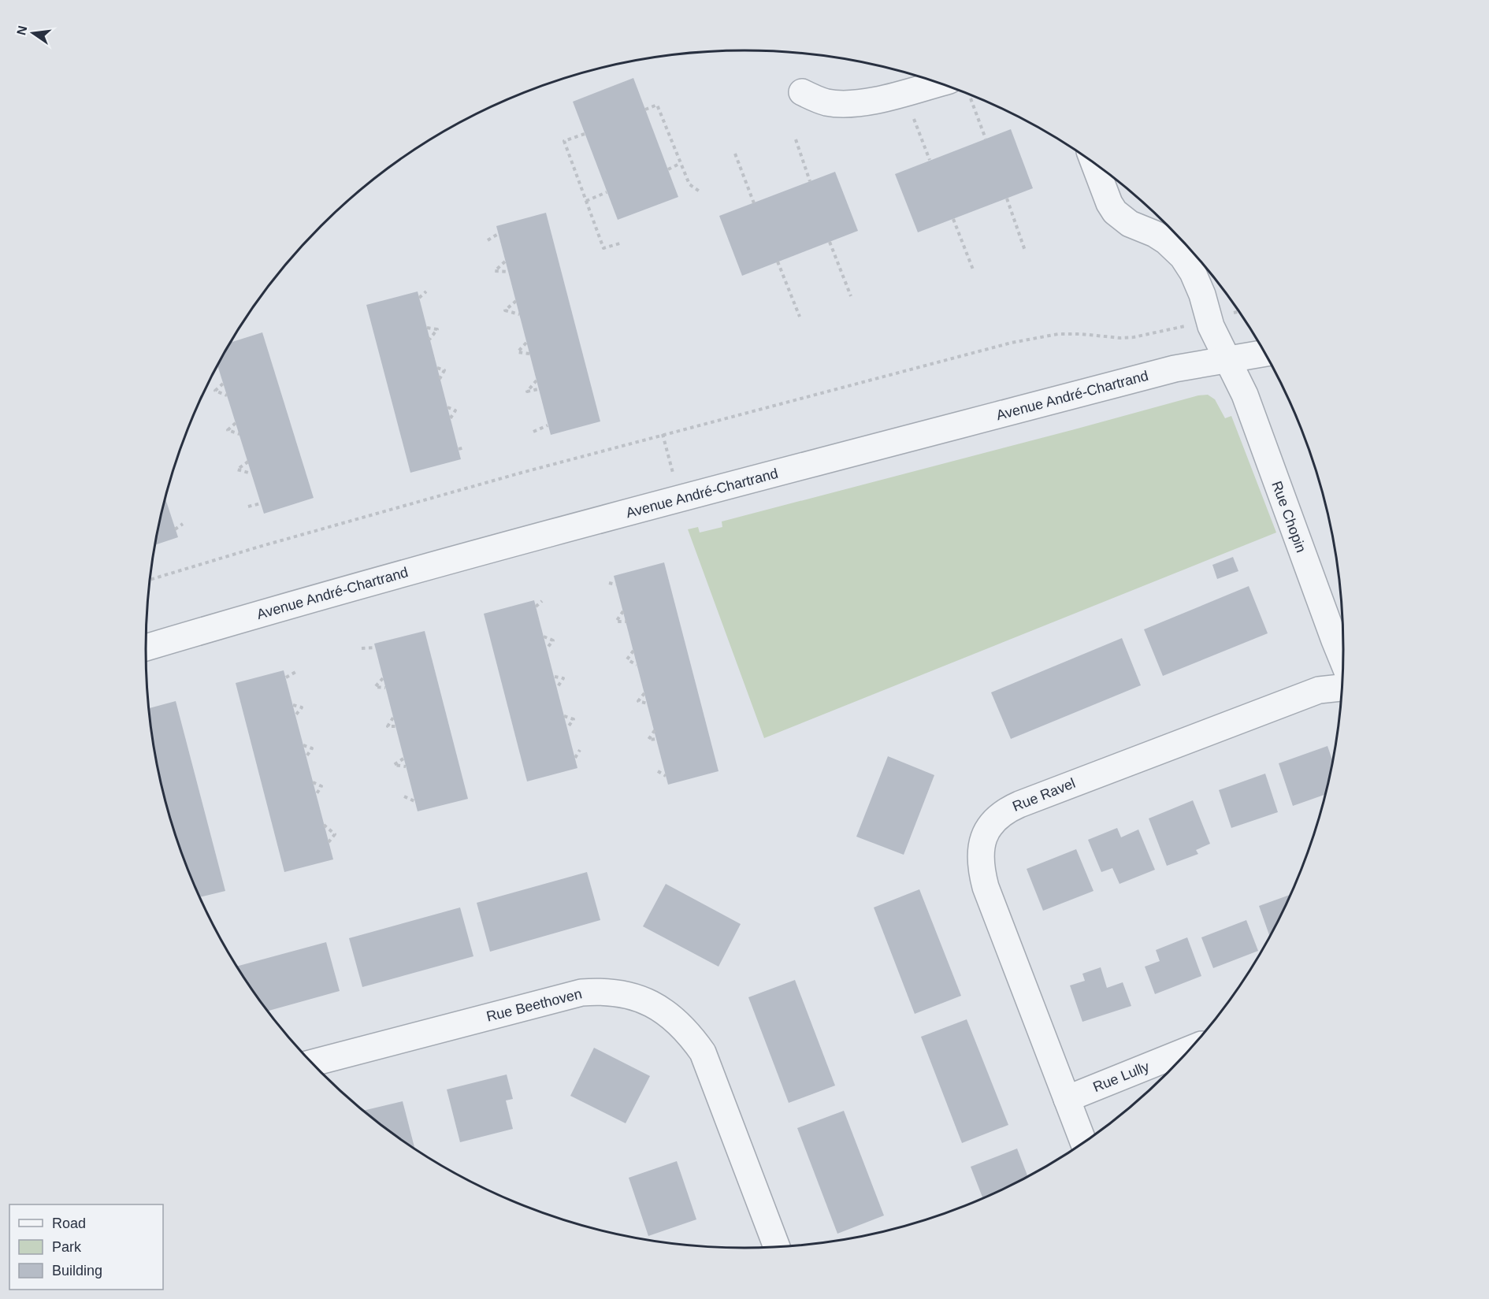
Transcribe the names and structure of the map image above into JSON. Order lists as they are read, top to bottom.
{
  "streets": {
    "street": [
      "Avenue André-Chartrand",
      "Rue Chopin",
      "Rue Ravel",
      "Rue Beethoven",
      "Rue Lully"
    ]
  },
  "crossings": [
    ["Avenue André-Chartrand", "Rue Chopin"],
    ["Rue Ravel", "Rue Lully"]
  ],
  "legend": ["Road", "Park", "Building"],
  "north": "left"
}
